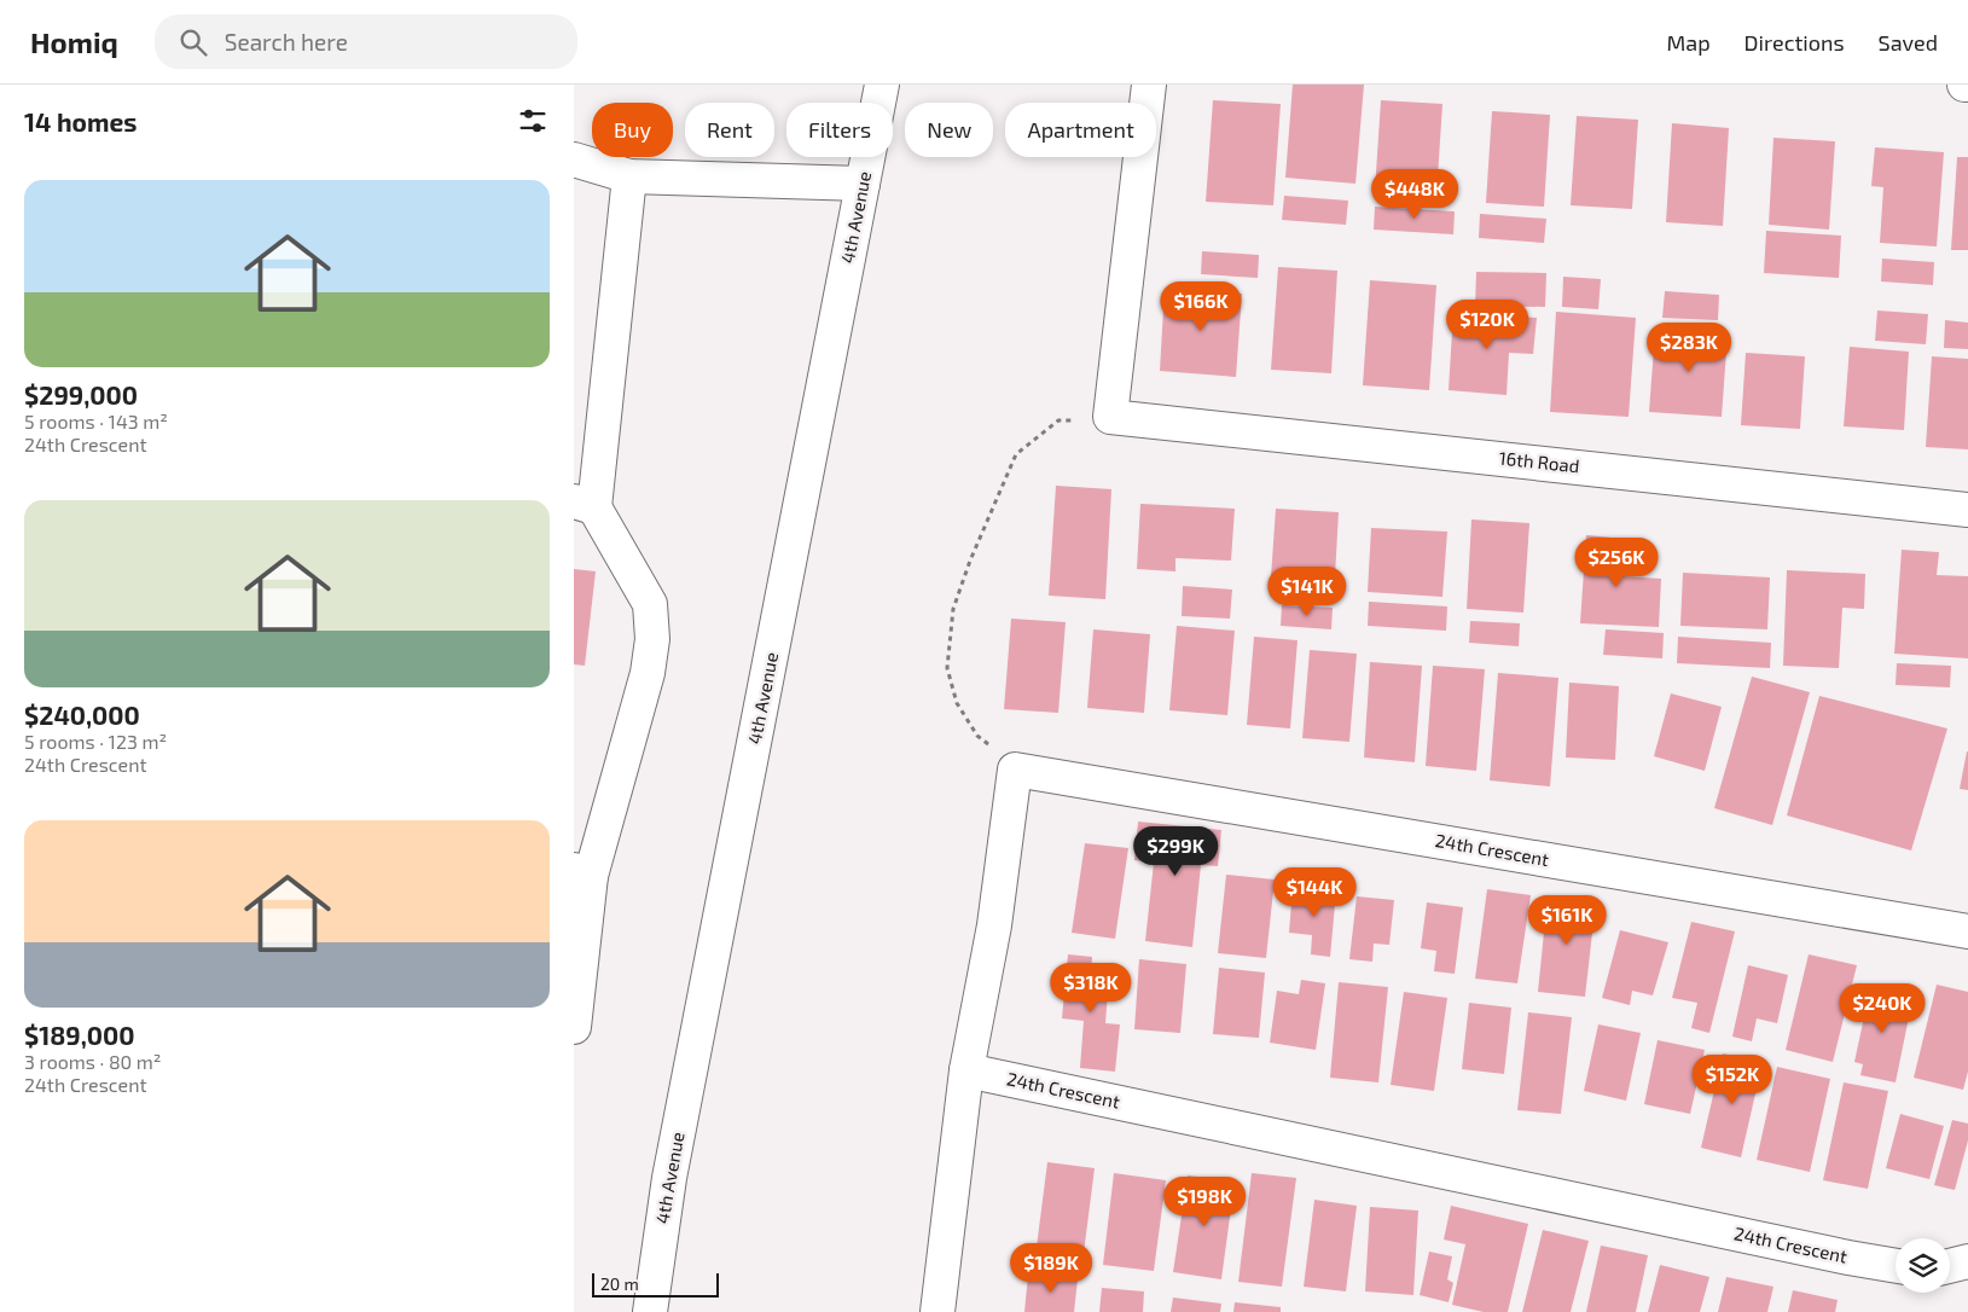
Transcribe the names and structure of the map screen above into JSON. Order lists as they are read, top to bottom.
{
  "streets": {
    "street": ["4th Avenue", "16th Road", "24th Crescent"]
  },
  "scale_bar": "20 m",
  "page": {
    "header": "Homiq",
    "search": "Search here",
    "nav": ["Map", "Directions", "Saved"],
    "heading": "14 homes",
    "chip": [
      "Buy",
      "Rent",
      "Filters",
      "New",
      "Apartment"
    ],
    "list": [
      {
        "name": "$299,000",
        "note": "5 rooms · 143 m² · 24th Crescent"
      },
      {
        "name": "$240,000",
        "note": "5 rooms · 123 m² · 24th Crescent"
      },
      {
        "name": "$189,000",
        "note": "3 rooms · 80 m² · 24th Crescent"
      }
    ],
    "price": [
      "$448K",
      "$166K",
      "$120K",
      "$283K",
      "$256K",
      "$141K",
      "$299K",
      "$144K",
      "$161K",
      "$318K",
      "$240K",
      "$152K",
      "$198K",
      "$189K"
    ],
    "scale": "20 m"
  }
}
